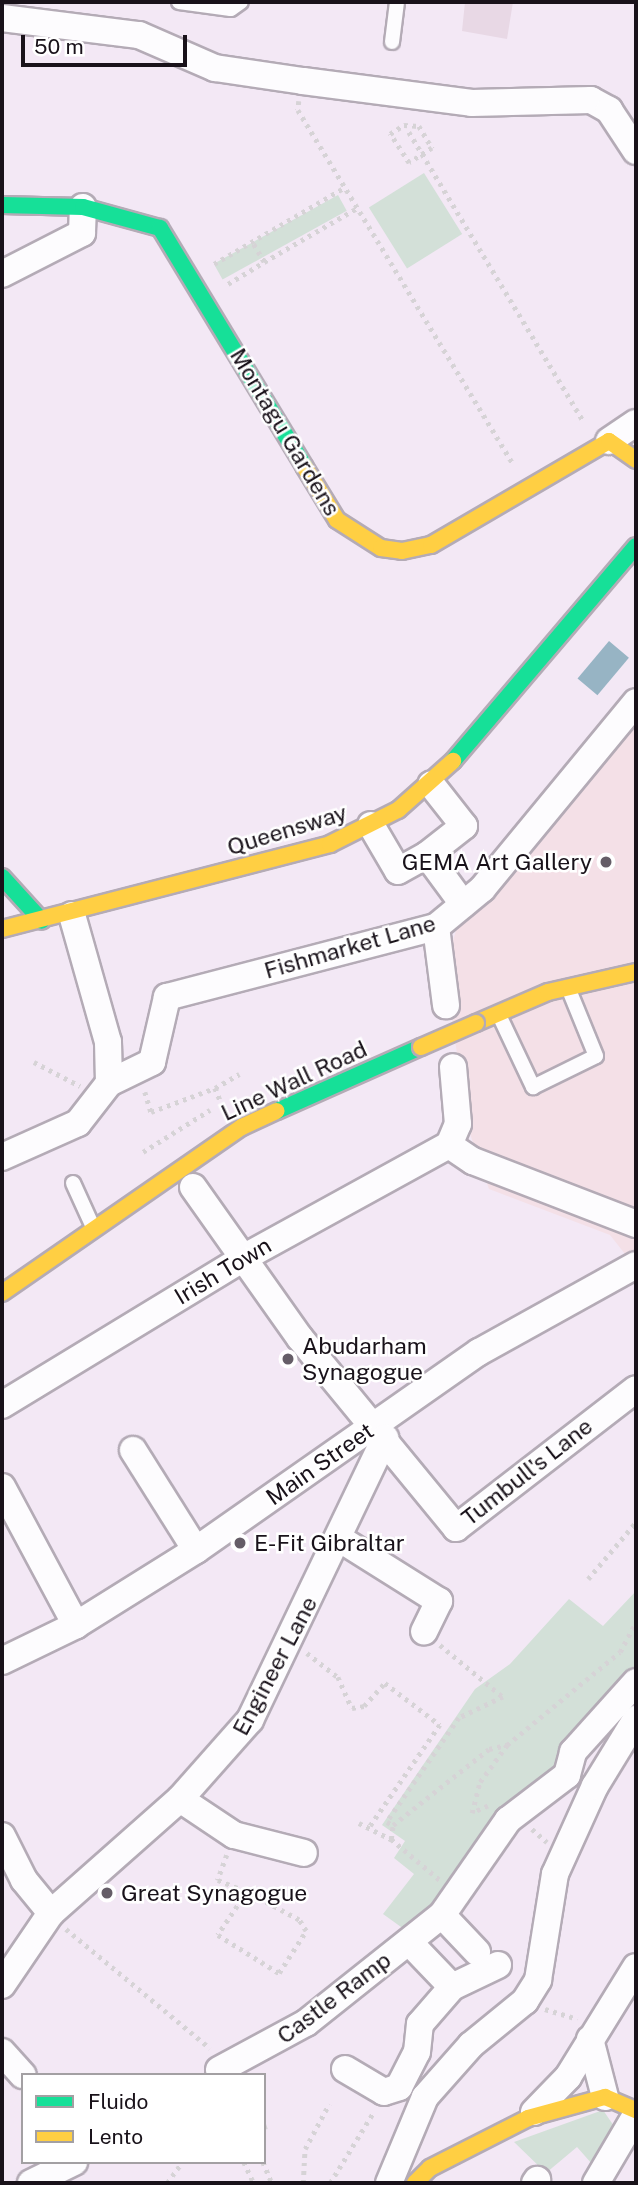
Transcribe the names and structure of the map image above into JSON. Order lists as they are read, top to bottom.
{
  "streets": {
    "street": [
      "Montagu Gardens",
      "Queensway",
      "Fishmarket Lane",
      "Line Wall Road",
      "Irish Town",
      "Main Street",
      "Tumbull's Lane",
      "Engineer Lane",
      "Castle Ramp"
    ]
  },
  "crossings": [
    ["Main Street", "Tumbull's Lane"],
    ["Main Street", "Engineer Lane"],
    ["Tumbull's Lane", "Engineer Lane"]
  ],
  "places": [
    "GEMA Art Gallery",
    "Abudarham Synagogue",
    "E-Fit Gibraltar",
    "Great Synagogue"
  ],
  "legend": ["Fluido", "Lento"],
  "scale_bar": "50 m"
}
